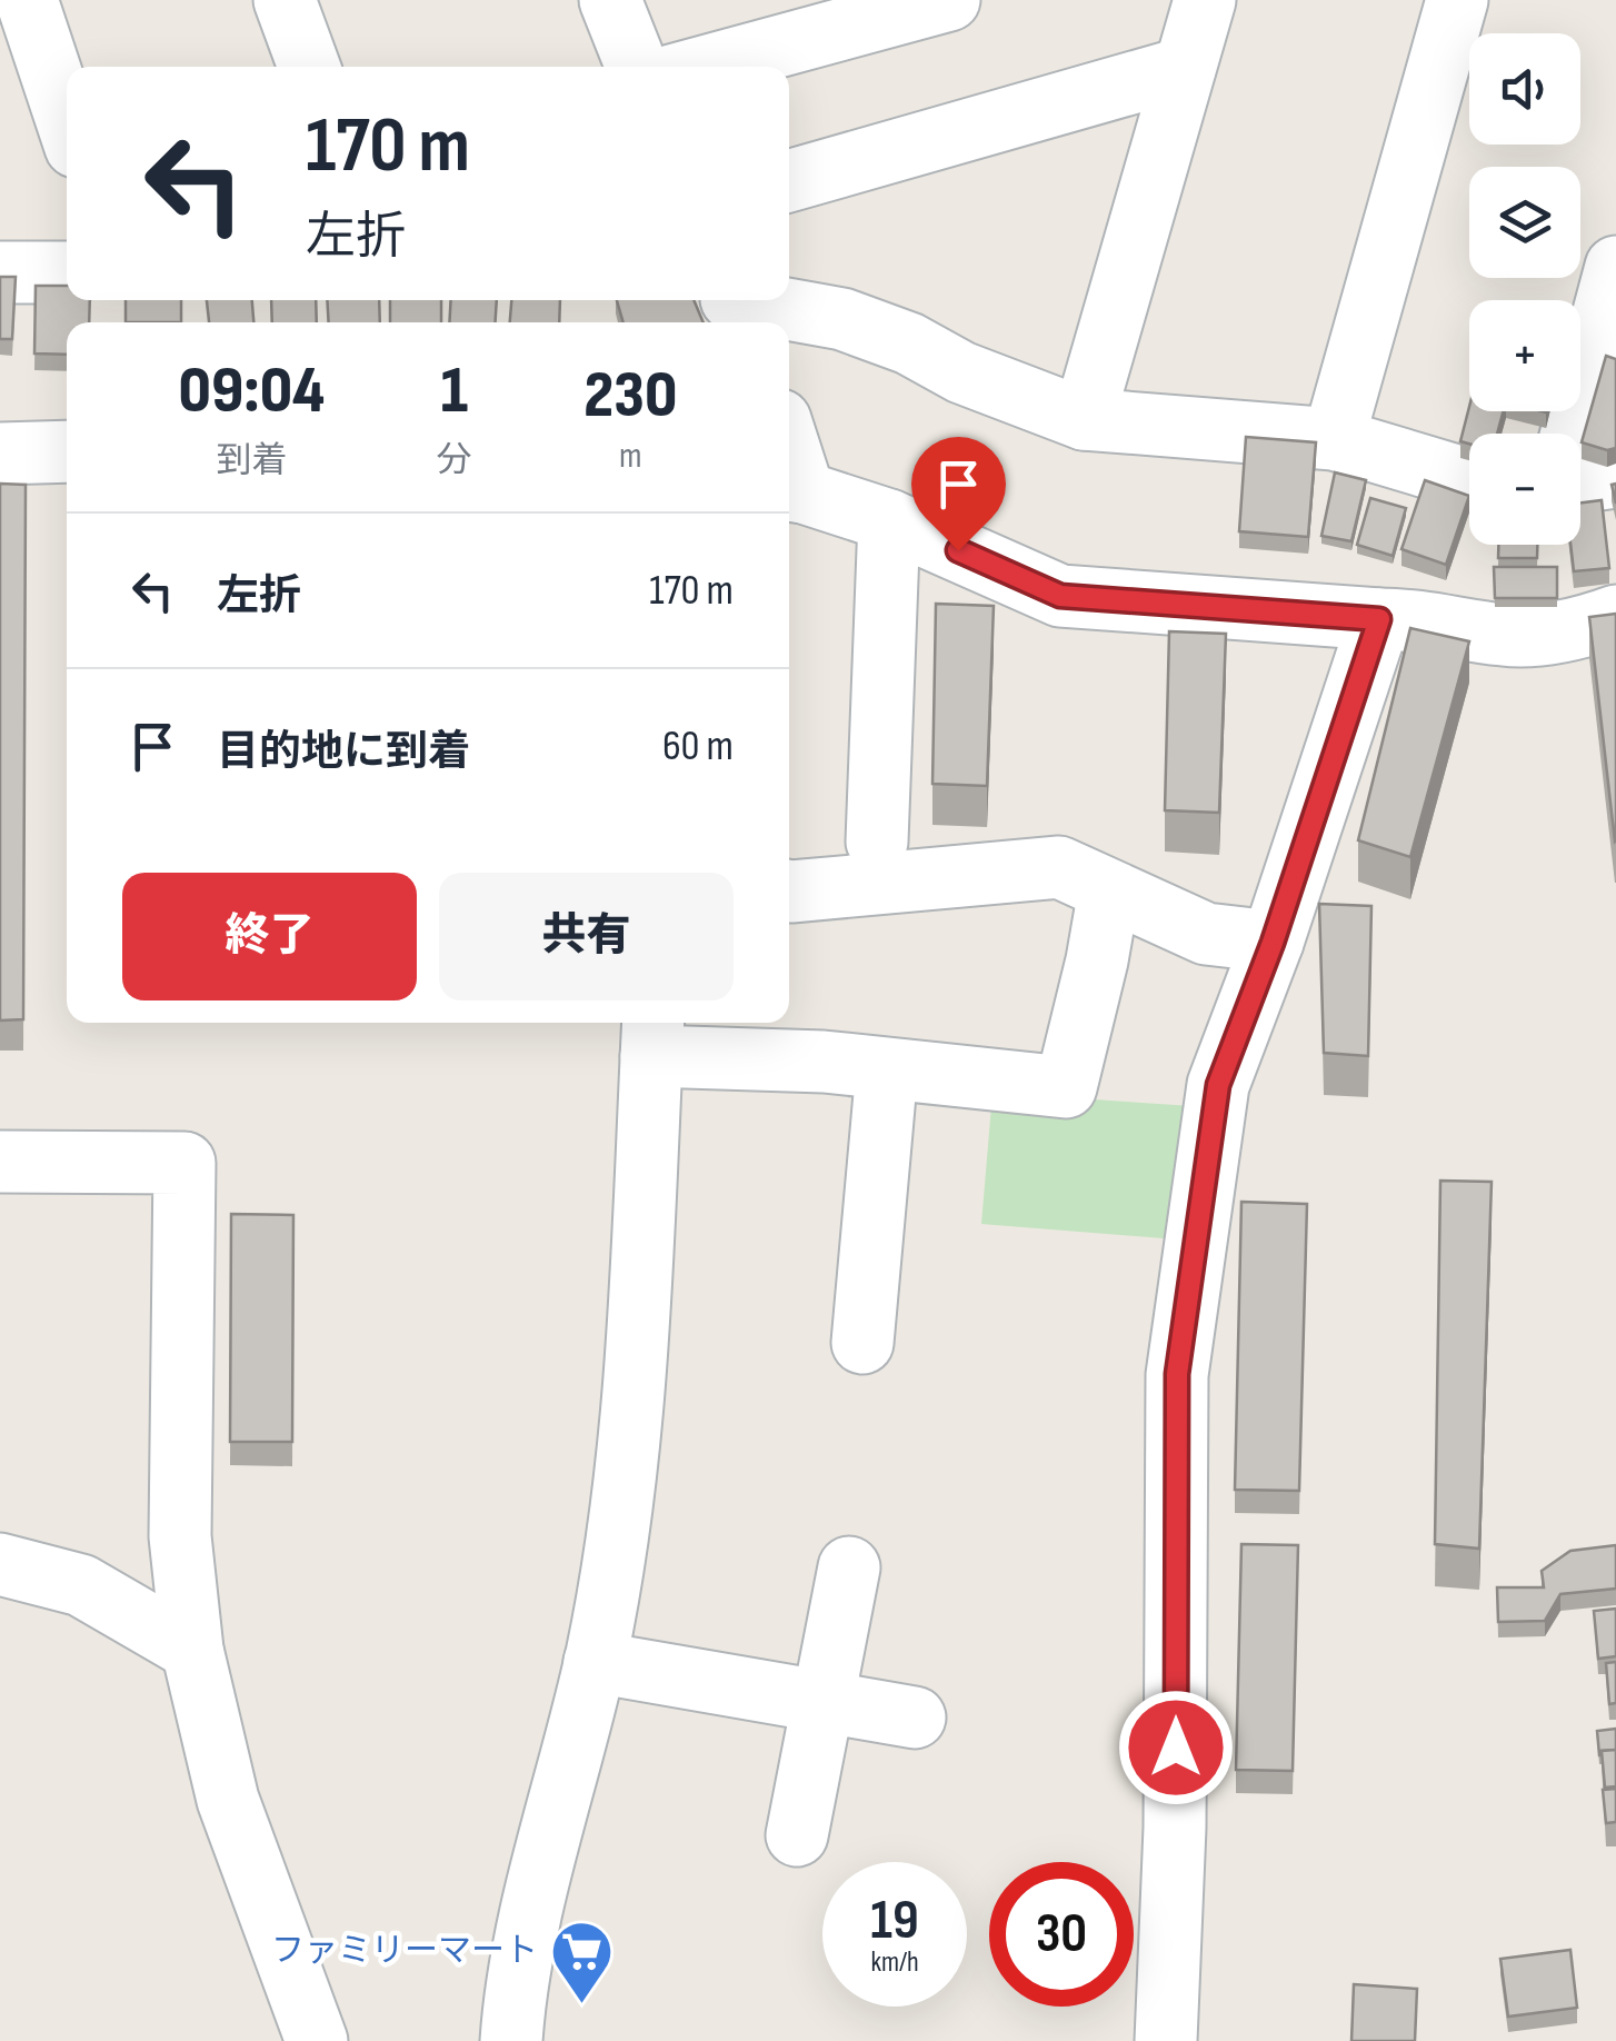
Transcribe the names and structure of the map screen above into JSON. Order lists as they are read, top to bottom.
{
  "places": {
    "supermarket": ["ファミリーマート"]
  },
  "page": {
    "map_buttons": ["+", "−"],
    "turn": ["170 m", "左折"],
    "eta": [
      "09:04",
      "到着",
      "1",
      "分",
      "230",
      "m"
    ],
    "list": [
      {
        "name": "左折",
        "value": "170 m"
      },
      {
        "name": "目的地に到着",
        "value": "60 m"
      }
    ],
    "buttons": ["終了", "共有"],
    "speed": "19 km/h",
    "limit": "30"
  }
}
